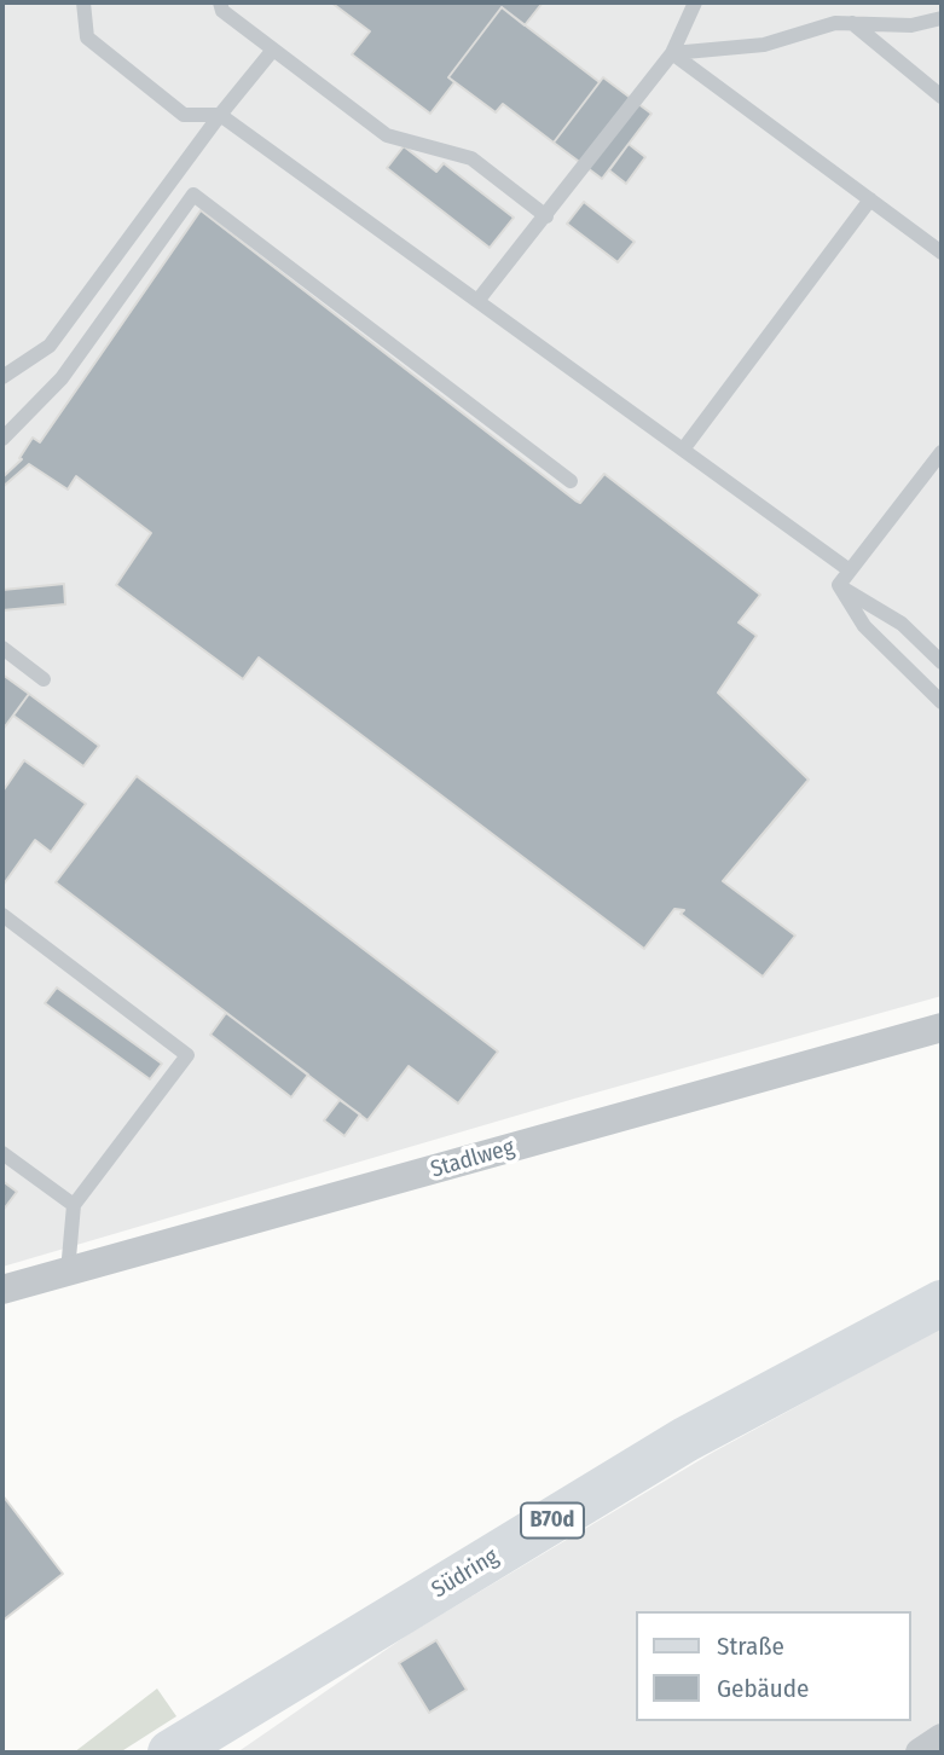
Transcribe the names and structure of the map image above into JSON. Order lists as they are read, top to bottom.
{
  "streets": {
    "main road": ["B70d", "Südring"],
    "street": ["Stadlweg"]
  },
  "legend": ["Straße", "Gebäude"]
}
